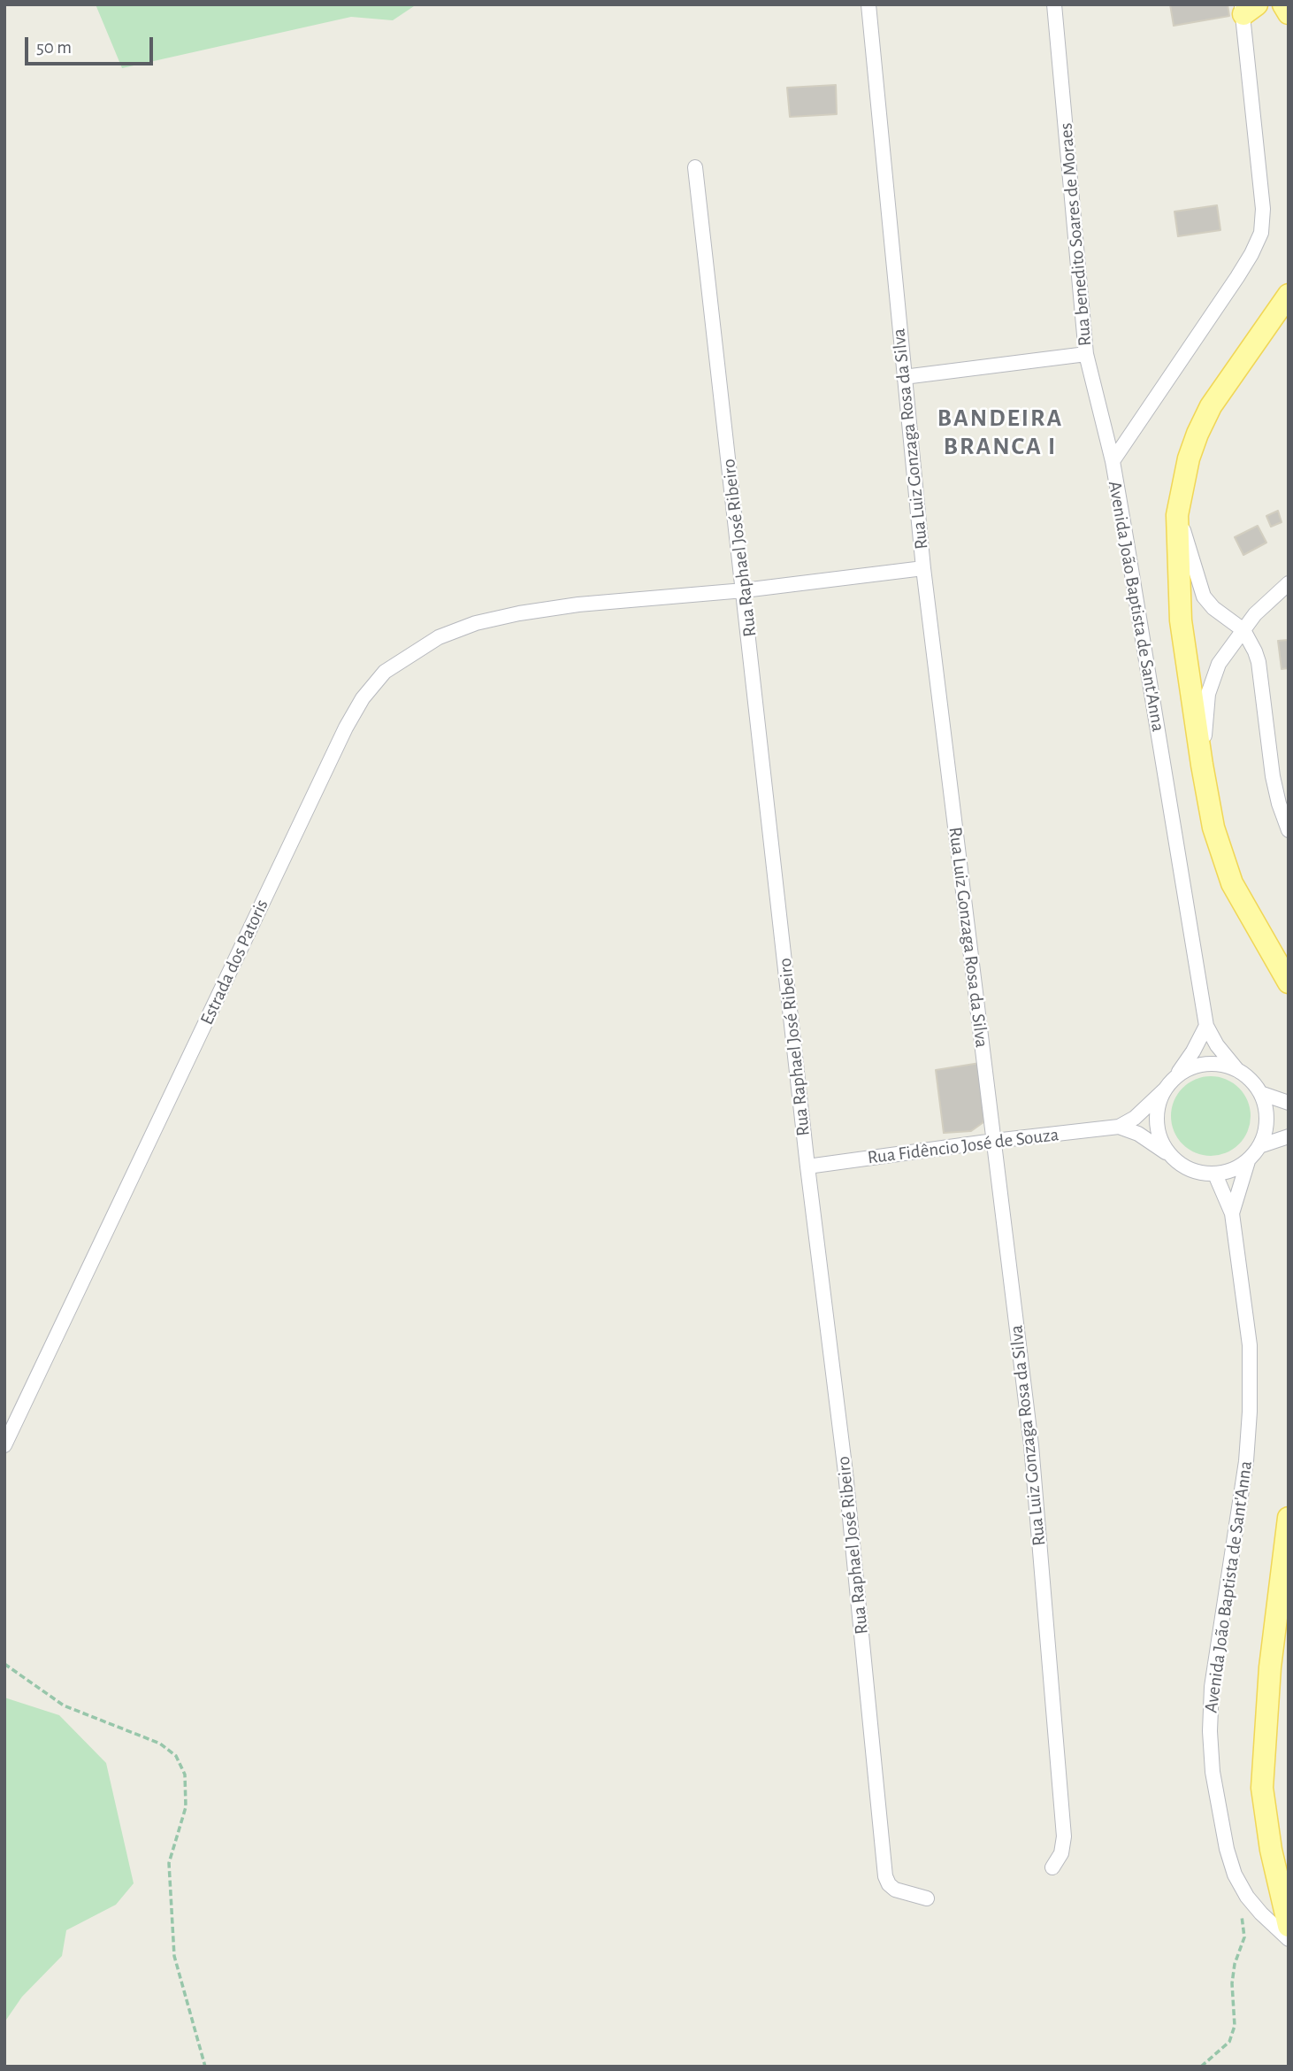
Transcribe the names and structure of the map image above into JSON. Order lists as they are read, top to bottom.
{
  "streets": {
    "street": [
      "Rua benedito Soares de Moraes",
      "Rua Luiz Gonzaga Rosa da Silva",
      "Rua Raphael José Ribeiro",
      "Avenida João Baptista de Sant'Anna",
      "Estrada dos Patoris",
      "Rua Fidêncio José de Souza"
    ]
  },
  "crossings": [
    ["Rua benedito Soares de Moraes", "Avenida João Baptista de Sant'Anna"],
    ["Rua Luiz Gonzaga Rosa da Silva", "Estrada dos Patoris"],
    ["Rua Luiz Gonzaga Rosa da Silva", "Rua Fidêncio José de Souza"],
    ["Rua Raphael José Ribeiro", "Estrada dos Patoris"],
    ["Rua Raphael José Ribeiro", "Rua Fidêncio José de Souza"],
    ["Avenida João Baptista de Sant'Anna", "Rua Fidêncio José de Souza"]
  ],
  "districts": ["BANDEIRA BRANCA I"],
  "scale_bar": "50 m"
}
